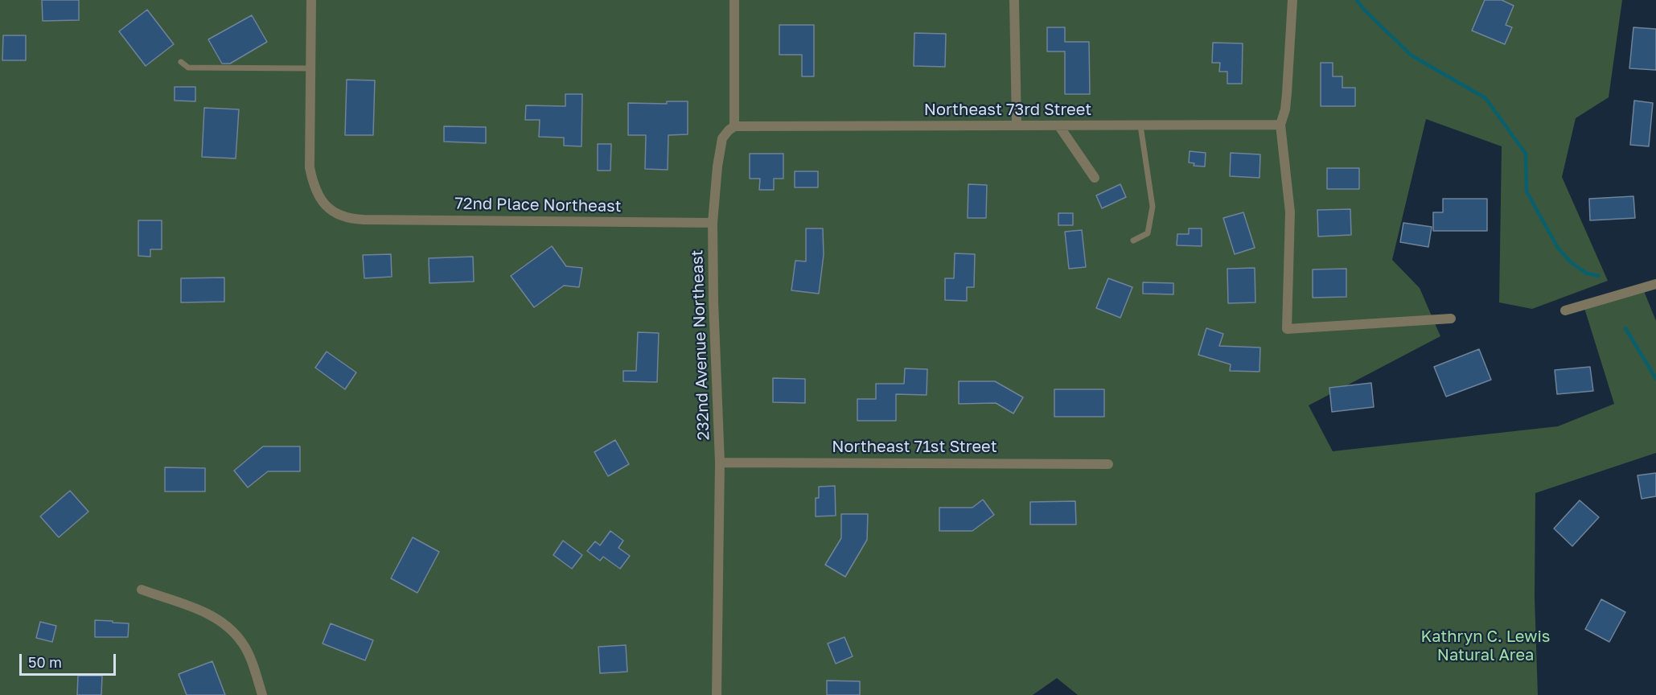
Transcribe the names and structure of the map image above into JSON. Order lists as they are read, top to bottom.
{
  "streets": {
    "street": [
      "Northeast 73rd Street",
      "72nd Place Northeast",
      "232nd Avenue Northeast",
      "Northeast 71st Street"
    ]
  },
  "crossings": [
    ["Northeast 73rd Street", "232nd Avenue Northeast"],
    ["72nd Place Northeast", "232nd Avenue Northeast"],
    ["232nd Avenue Northeast", "Northeast 71st Street"]
  ],
  "parks": ["Kathryn C. Lewis Natural Area"],
  "scale_bar": "50 m"
}
